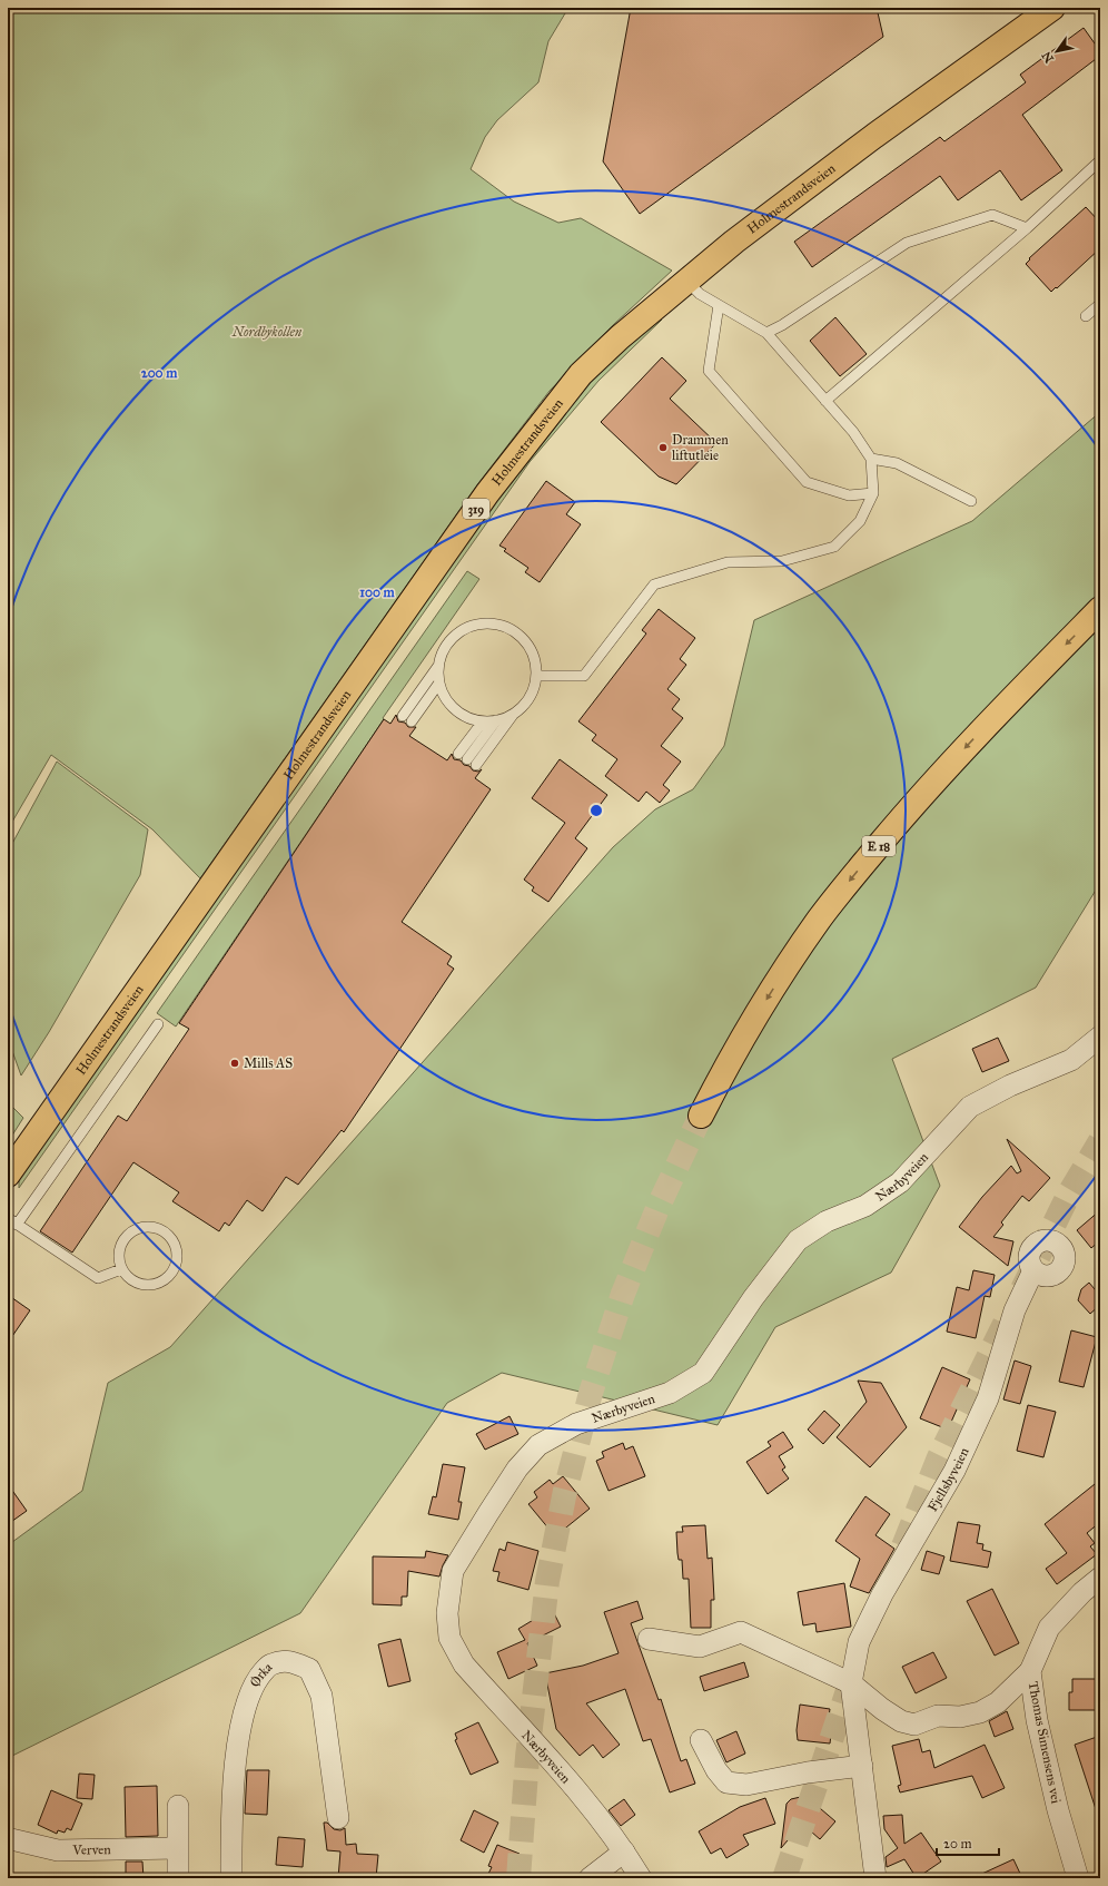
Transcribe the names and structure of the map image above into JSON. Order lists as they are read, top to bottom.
{
  "streets": {
    "main road": ["Holmestrandsveien", "319", "E 18"],
    "street": [
      "Nærbyveien",
      "Fjellsbyveien",
      "Ørka",
      "Thomas Simensens vei",
      "Verven"
    ]
  },
  "parks": ["Nordbykollen"],
  "places": ["Drammen liftutleie", "Mills AS"],
  "scale_bar": "20 m",
  "north": "bottom left",
  "rings": ["200 m", "100 m"]
}
